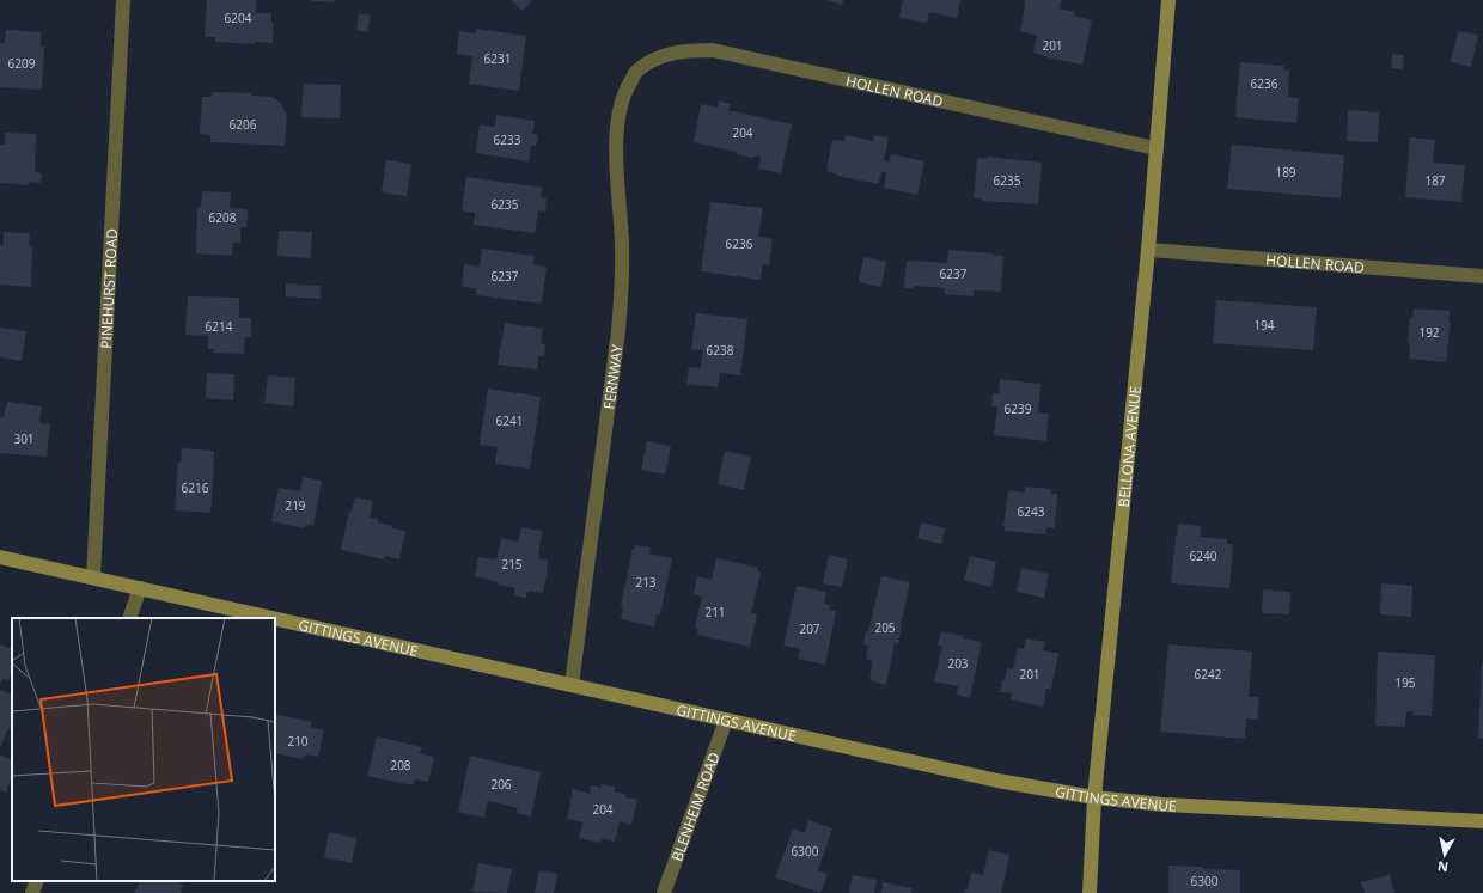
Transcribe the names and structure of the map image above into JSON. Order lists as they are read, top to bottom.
{
  "streets": {
    "street": [
      "HOLLEN ROAD",
      "PINEHURST ROAD",
      "FERNWAY",
      "BELLONA AVENUE",
      "GITTINGS AVENUE",
      "BLENHEIM ROAD"
    ]
  },
  "crossings": [
    ["HOLLEN ROAD", "FERNWAY"],
    ["HOLLEN ROAD", "BELLONA AVENUE"],
    ["PINEHURST ROAD", "GITTINGS AVENUE"],
    ["FERNWAY", "GITTINGS AVENUE"],
    ["BELLONA AVENUE", "GITTINGS AVENUE"],
    ["GITTINGS AVENUE", "BLENHEIM ROAD"]
  ],
  "house_numbers": [
    "6204",
    "201",
    "6231",
    "6209",
    "6236",
    "6206",
    "204",
    "6233",
    "189",
    "6235",
    "187",
    "6235",
    "6208",
    "6236",
    "6237",
    "6237",
    "194",
    "6214",
    "192",
    "6238",
    "6239",
    "6241",
    "301",
    "6216",
    "219",
    "6243",
    "6240",
    "215",
    "213",
    "211",
    "205",
    "207",
    "203",
    "201",
    "6242",
    "195",
    "210",
    "208",
    "206",
    "204",
    "6300",
    "6300"
  ],
  "north": "bottom"
}
